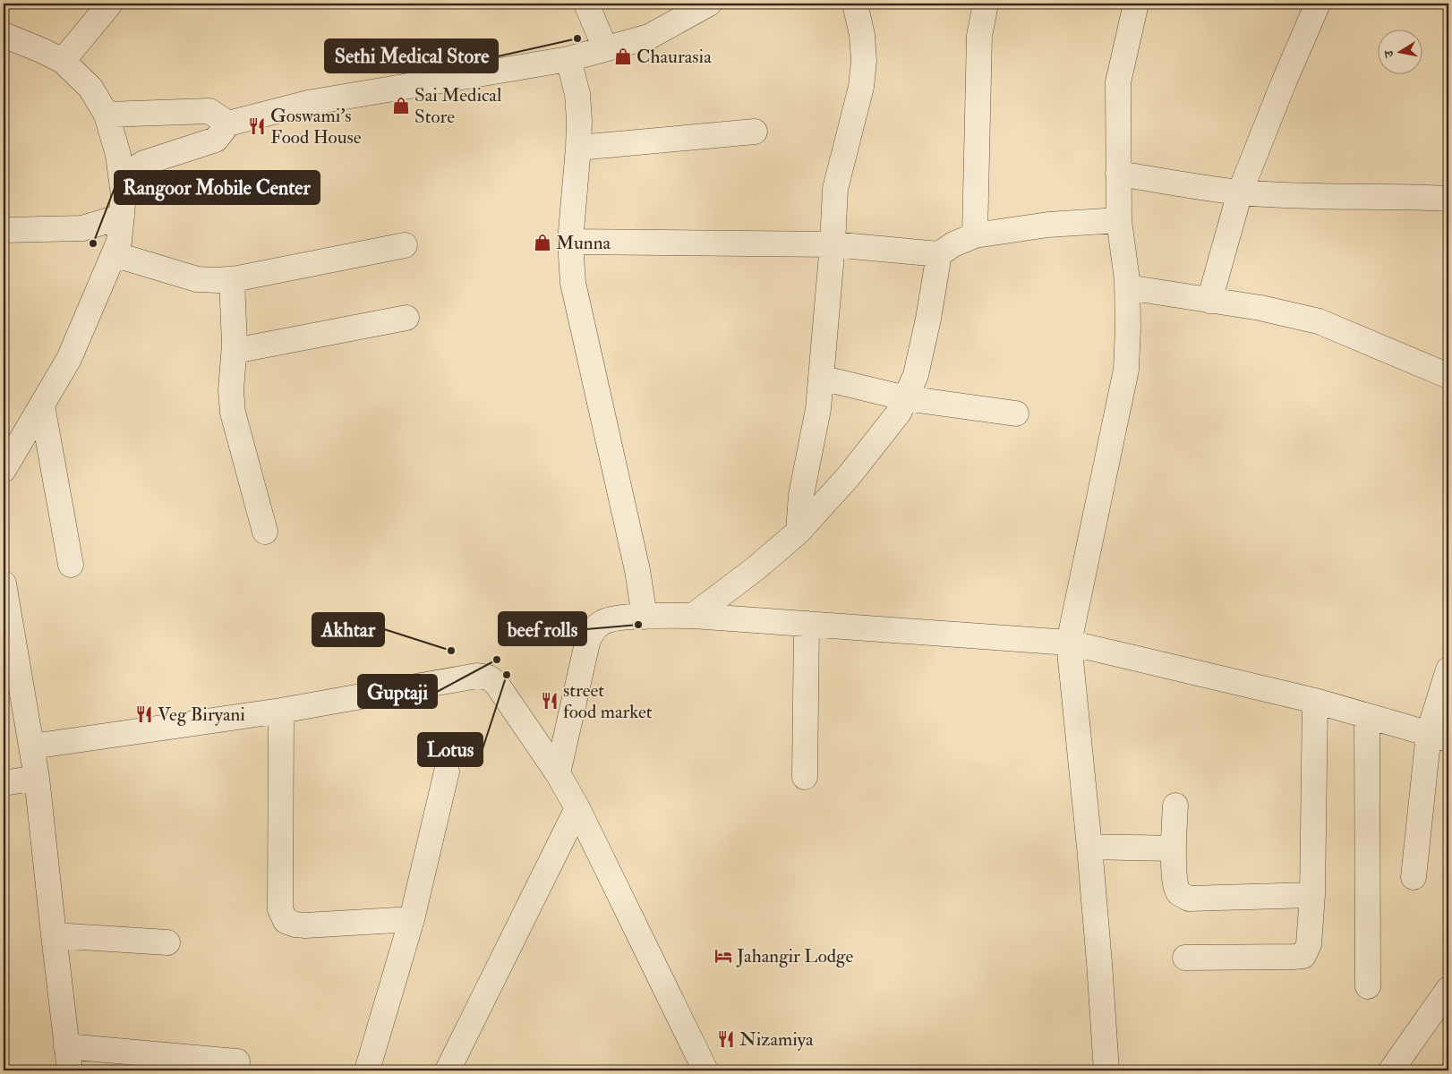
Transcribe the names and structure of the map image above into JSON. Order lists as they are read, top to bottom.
{
  "places": {
    "other": [
      "Sethi Medical Store",
      "Rangoor Mobile Center",
      "beef rolls",
      "Akhtar",
      "Guptaji",
      "Lotus"
    ],
    "shop": ["Chaurasia", "Sai Medical Store", "Munna"],
    "restaurant": [
      "Goswami's Food House",
      "street food market",
      "Veg Biryani",
      "Nizamiya"
    ],
    "hotel": ["Jahangir Lodge"]
  },
  "north": "left"
}
